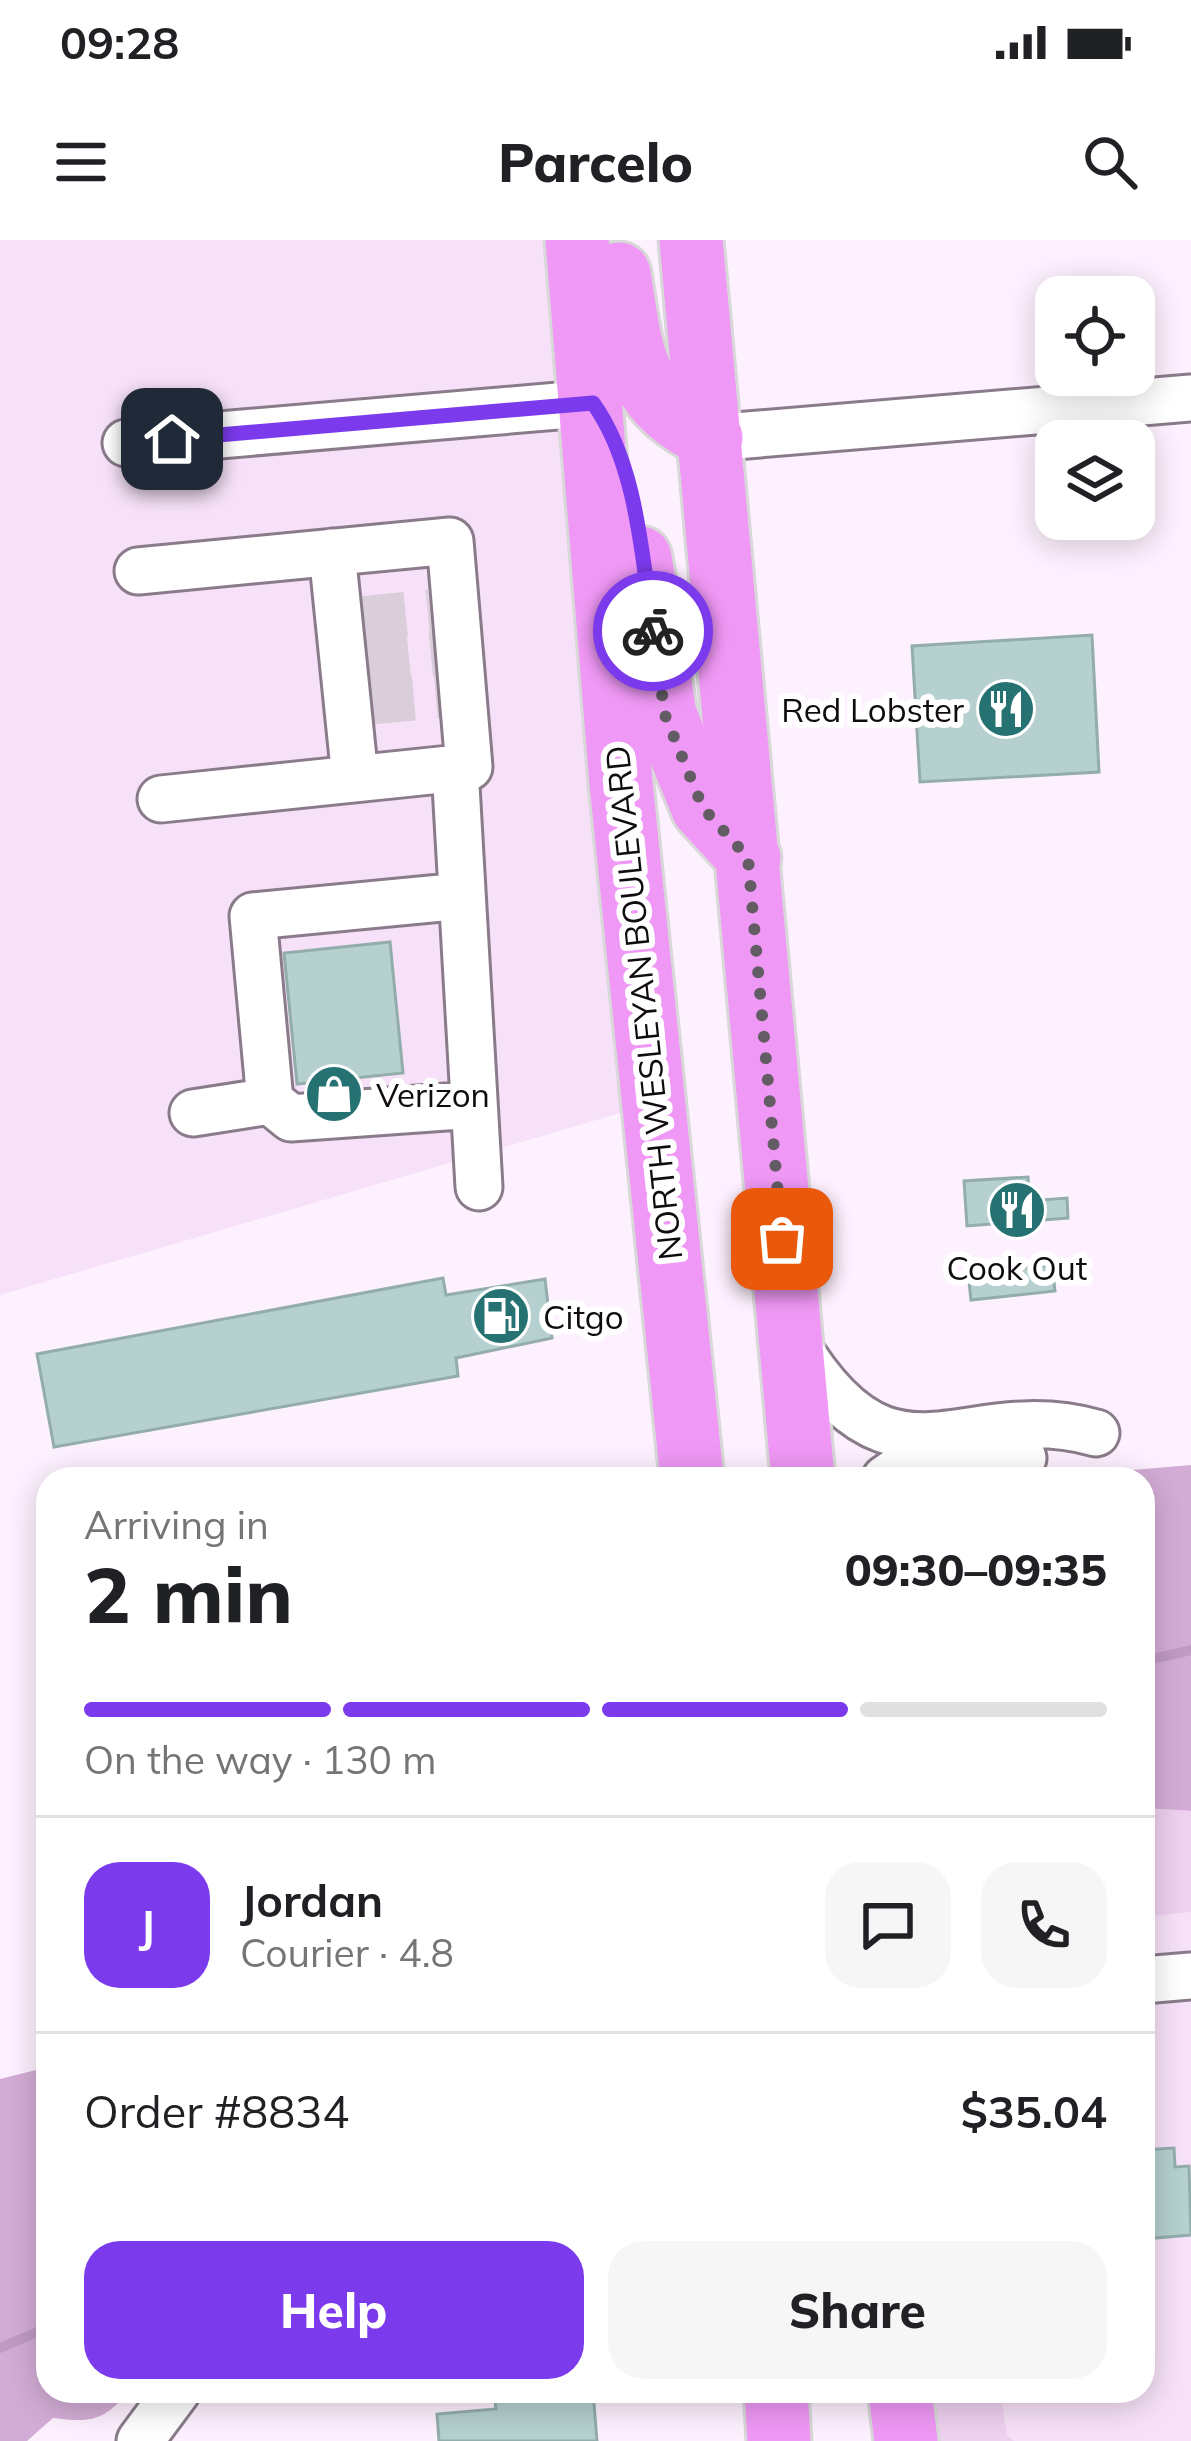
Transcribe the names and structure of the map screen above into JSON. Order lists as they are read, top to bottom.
{
  "streets": {
    "highway": ["NORTH WESLEYAN BOULEVARD"]
  },
  "places": {
    "restaurant": ["Red Lobster", "Cook Out"],
    "shop": ["Verizon"],
    "fuel station": ["Citgo"]
  },
  "page": {
    "status": "09:28",
    "header": "Parcelo",
    "heading": ["2 min", "Arriving in", "09:30–09:35"],
    "panel": [
      "Jordan",
      "Courier · 4.8",
      "Order #8834",
      "$35.04"
    ],
    "bar": "On the way · 130 m",
    "round": "J",
    "buttons": ["Help", "Share"]
  }
}
